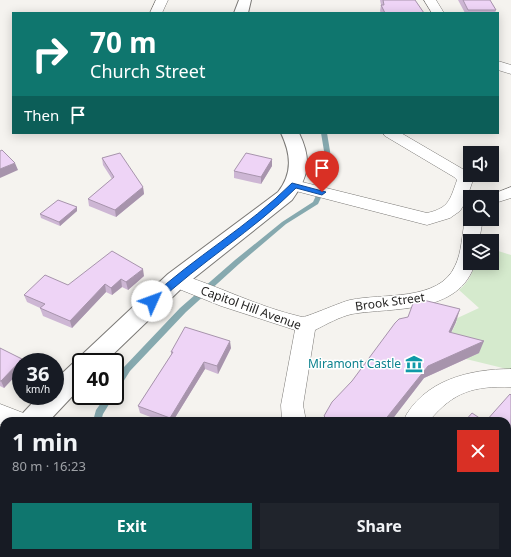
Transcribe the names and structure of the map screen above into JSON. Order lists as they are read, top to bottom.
{
  "streets": {
    "street": ["Brook Street", "Capitol Hill Avenue"]
  },
  "crossings": [
    ["Brook Street", "Capitol Hill Avenue"]
  ],
  "places": {
    "museum": ["Miramont Castle"]
  },
  "page": {
    "turn": ["70 m", "Church Street"],
    "then": "Then",
    "speed": "36 km/h",
    "limit": "40",
    "heading": ["1 min", "80 m · 16:23"],
    "buttons": ["Exit", "Share"]
  }
}
